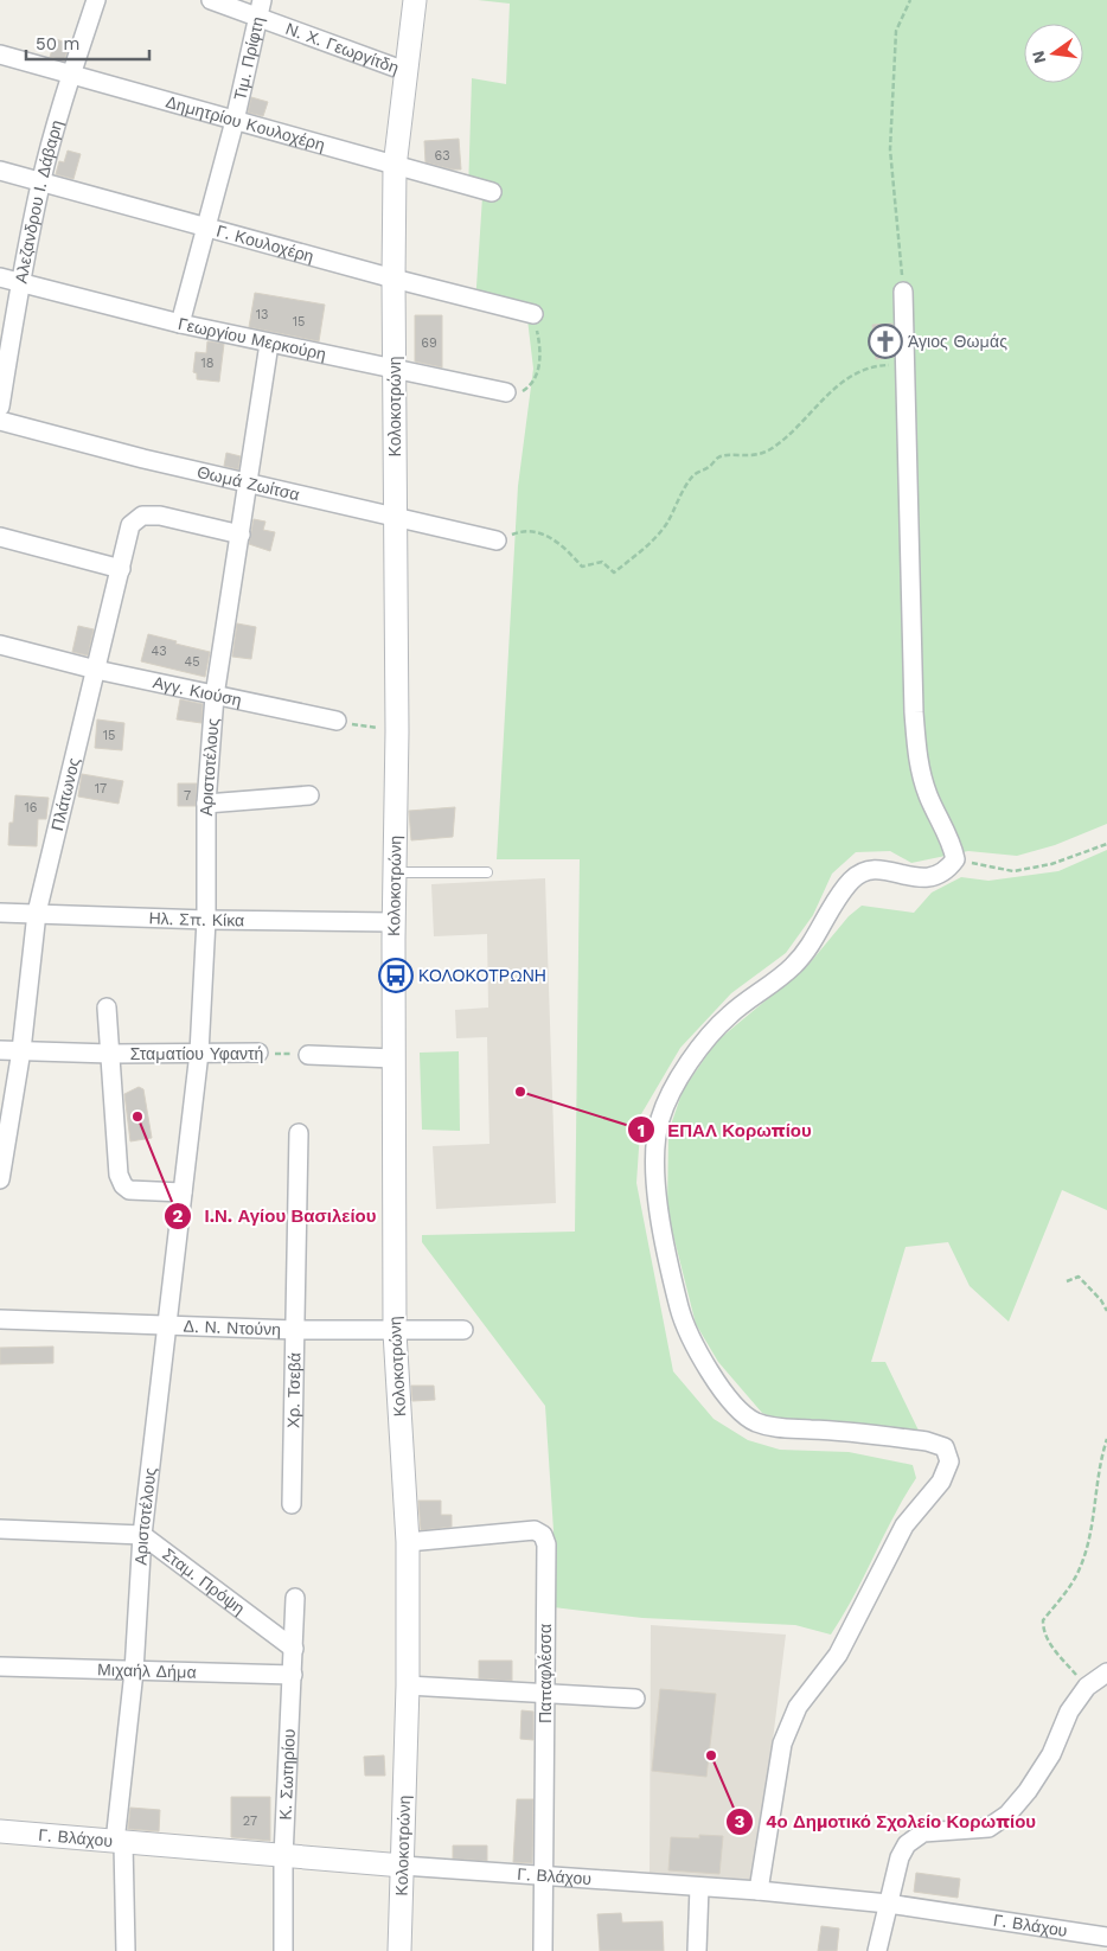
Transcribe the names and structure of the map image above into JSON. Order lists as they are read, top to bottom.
{
  "streets": {
    "street": [
      "Ν. Χ. Γεωργίτδη",
      "Τιμ. Πρίφτη",
      "Δημητρίου Κουλοχέρη",
      "Αλεζανδρου Ι. Δάβαρη",
      "Γ. Κουλοχέρη",
      "Γεωργίου Μερκούρη",
      "Κολοκοτρώνη",
      "Θωμά Ζωίτσα",
      "Αγγ. Κιούση",
      "Αριστοτέλους",
      "Πλάτωνος",
      "Ηλ. Σπ. Κίκα",
      "Σταματίου Υφαντή",
      "Δ. Ν. Ντούνη",
      "Χρ. Τσεβά",
      "Σταμ. Πρόψη",
      "Μιχαήλ Δήμα",
      "Παπαφλέσσα",
      "Κ. Σωτηρίου",
      "Γ. Βλάχου"
    ]
  },
  "crossings": [
    ["Ν. Χ. Γεωργίτδη", "Τιμ. Πρίφτη"],
    ["Ν. Χ. Γεωργίτδη", "Κολοκοτρώνη"],
    ["Τιμ. Πρίφτη", "Δημητρίου Κουλοχέρη"],
    ["Τιμ. Πρίφτη", "Γ. Κουλοχέρη"],
    ["Τιμ. Πρίφτη", "Γεωργίου Μερκούρη"],
    ["Δημητρίου Κουλοχέρη", "Αλεζανδρου Ι. Δάβαρη"],
    ["Δημητρίου Κουλοχέρη", "Κολοκοτρώνη"],
    ["Αλεζανδρου Ι. Δάβαρη", "Γ. Κουλοχέρη"],
    ["Αλεζανδρου Ι. Δάβαρη", "Γεωργίου Μερκούρη"],
    ["Γ. Κουλοχέρη", "Κολοκοτρώνη"],
    ["Γεωργίου Μερκούρη", "Κολοκοτρώνη"],
    ["Γεωργίου Μερκούρη", "Αριστοτέλους"],
    ["Κολοκοτρώνη", "Θωμά Ζωίτσα"],
    ["Κολοκοτρώνη", "Ηλ. Σπ. Κίκα"],
    ["Κολοκοτρώνη", "Δ. Ν. Ντούνη"],
    ["Κολοκοτρώνη", "Παπαφλέσσα"],
    ["Κολοκοτρώνη", "Γ. Βλάχου"],
    ["Θωμά Ζωίτσα", "Αριστοτέλους"],
    ["Αγγ. Κιούση", "Αριστοτέλους"],
    ["Αγγ. Κιούση", "Πλάτωνος"],
    ["Αριστοτέλους", "Πλάτωνος"],
    ["Αριστοτέλους", "Ηλ. Σπ. Κίκα"],
    ["Αριστοτέλους", "Σταματίου Υφαντή"],
    ["Αριστοτέλους", "Δ. Ν. Ντούνη"],
    ["Αριστοτέλους", "Σταμ. Πρόψη"],
    ["Αριστοτέλους", "Μιχαήλ Δήμα"],
    ["Αριστοτέλους", "Γ. Βλάχου"],
    ["Πλάτωνος", "Ηλ. Σπ. Κίκα"],
    ["Πλάτωνος", "Σταματίου Υφαντή"],
    ["Δ. Ν. Ντούνη", "Χρ. Τσεβά"],
    ["Σταμ. Πρόψη", "Κ. Σωτηρίου"],
    ["Μιχαήλ Δήμα", "Κ. Σωτηρίου"],
    ["Παπαφλέσσα", "Γ. Βλάχου"],
    ["Κ. Σωτηρίου", "Γ. Βλάχου"]
  ],
  "places": {
    "church": ["Άγιος Θωμάς"],
    "bus stop": ["ΚΟΛΟΚΟΤΡΩΝΗ"],
    "other": ["ΕΠΑΛ Κορωπίου", "Ι.Ν. Αγίου Βασιλείου", "4ο Δημοτικό Σχολείο Κορωπίου"]
  },
  "house_numbers": [
    "63",
    "13",
    "15",
    "69",
    "18",
    "43",
    "45",
    "15",
    "17",
    "7",
    "16",
    "27"
  ],
  "scale_bar": "50 m",
  "north": "left"
}
